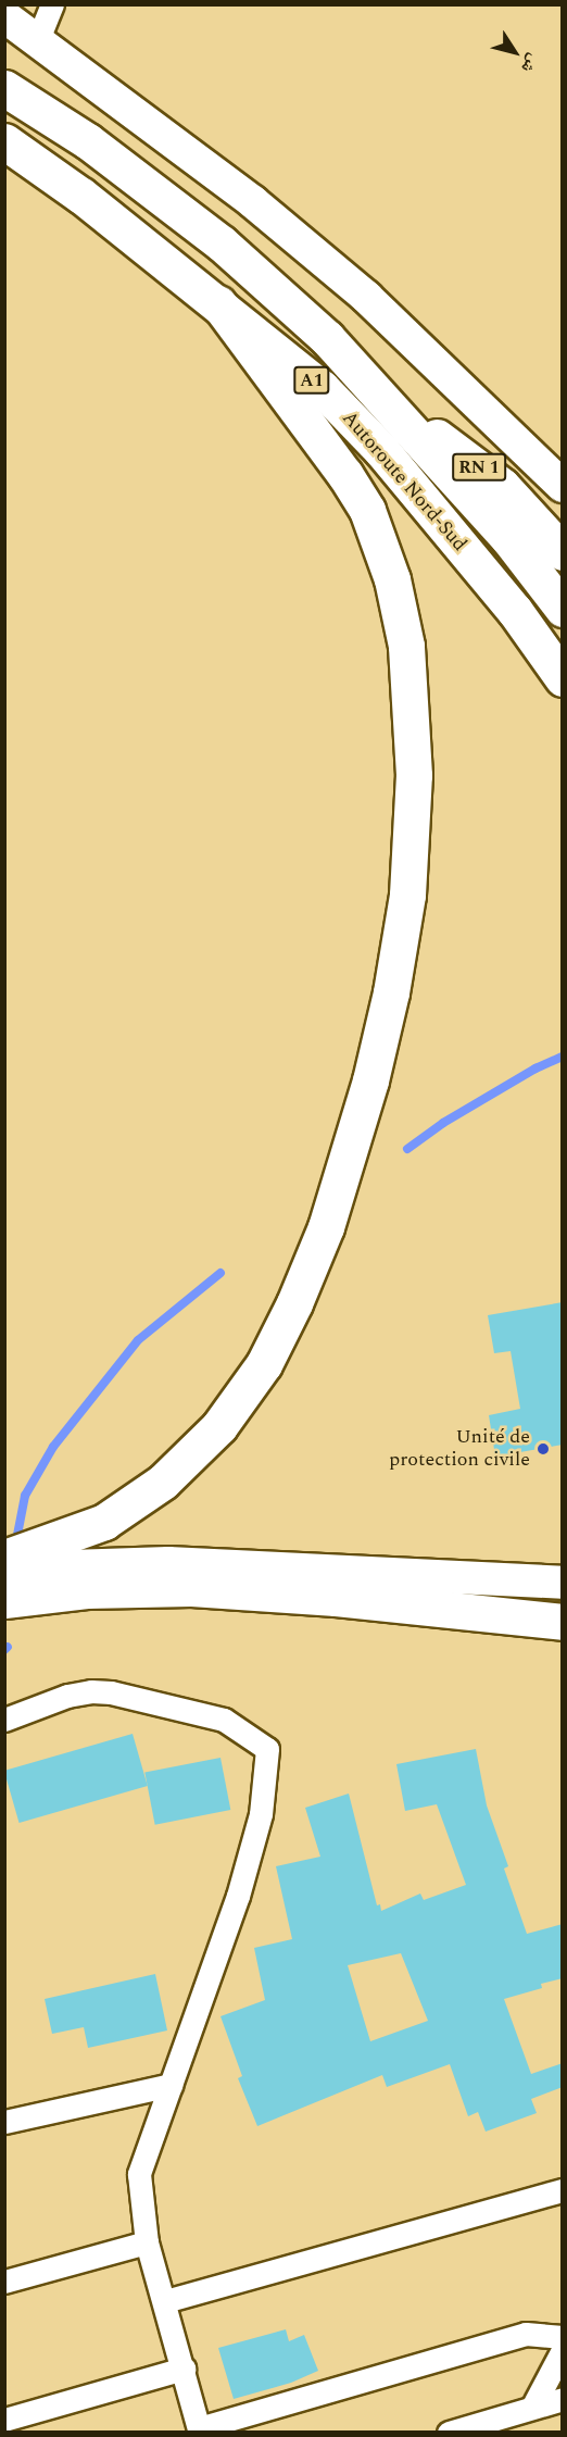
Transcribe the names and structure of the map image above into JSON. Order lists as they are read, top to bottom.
{
  "streets": {
    "highway": ["A1", "RN 1", "Autoroute Nord-Sud"]
  },
  "crossings": [
    ["RN 1", "Autoroute Nord-Sud"]
  ],
  "places": ["Unité de protection civile"],
  "north": "bottom right"
}
